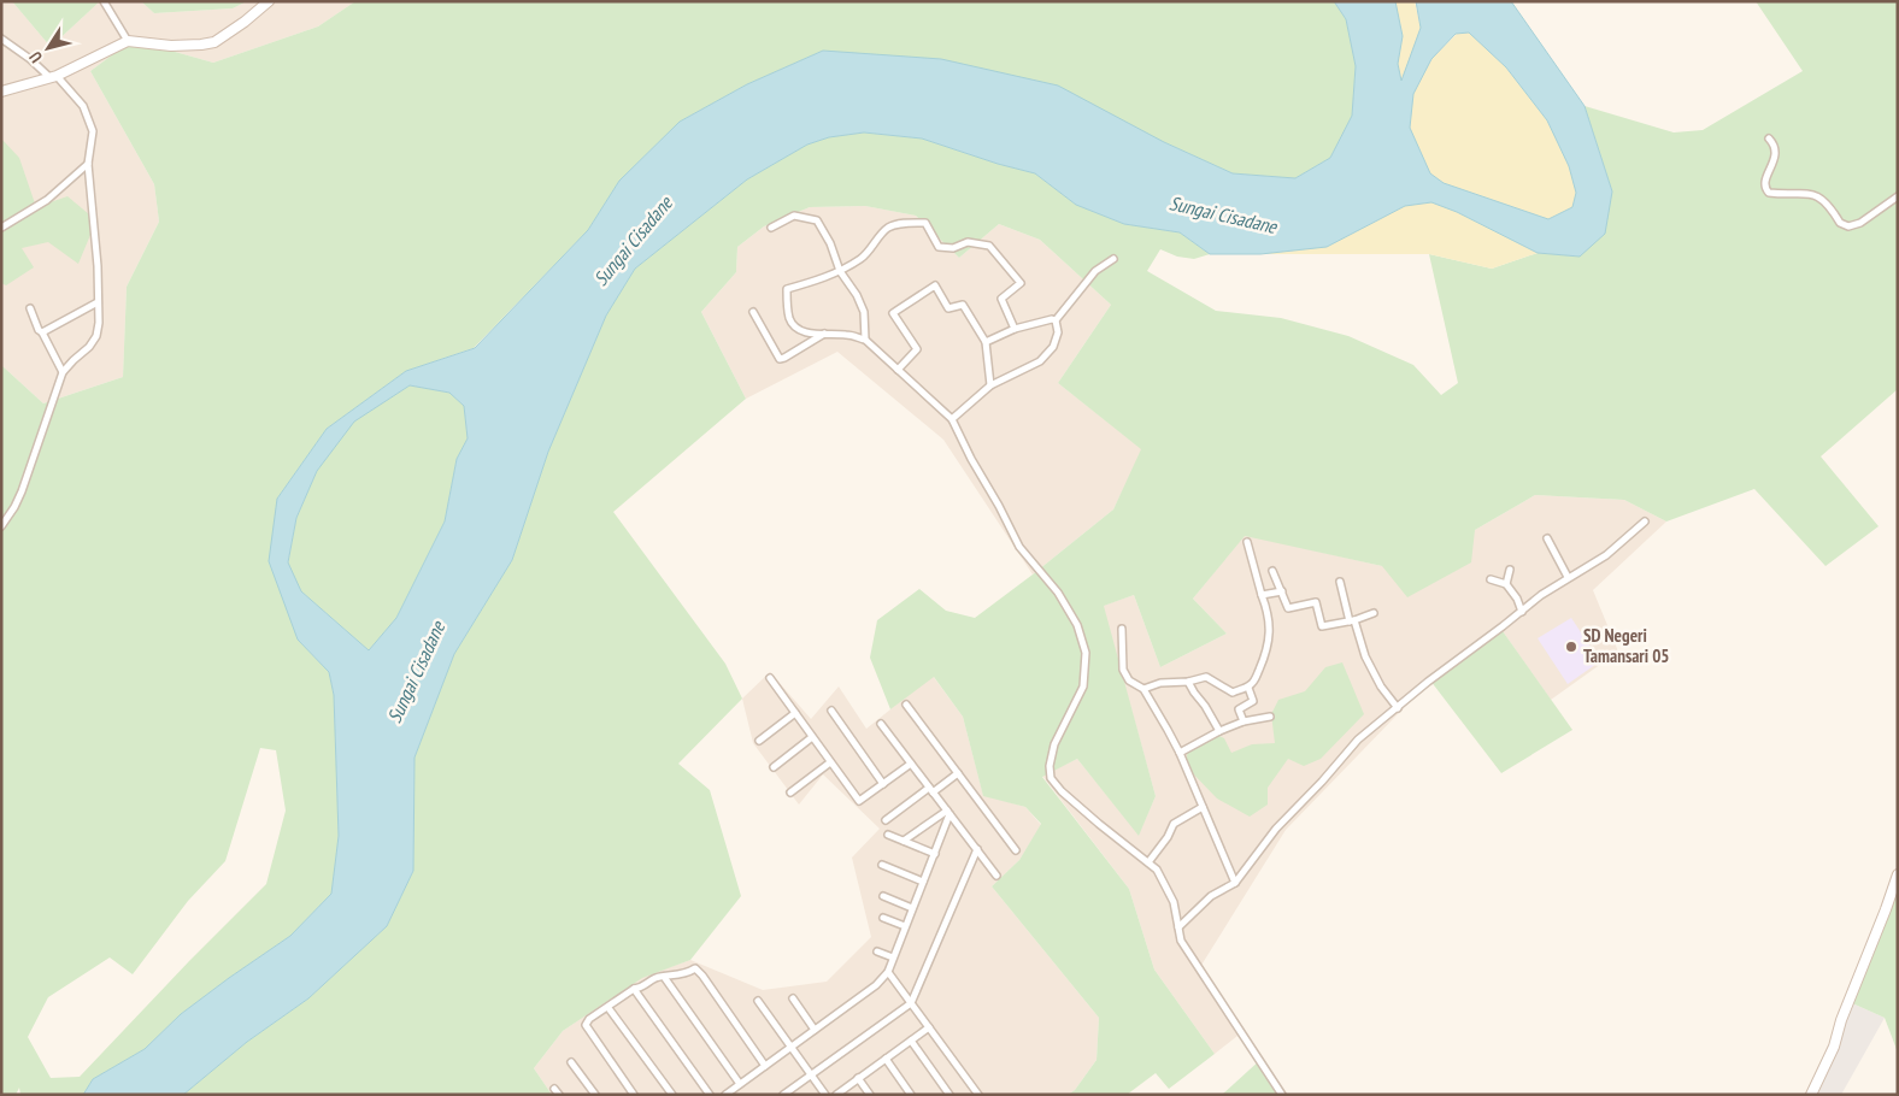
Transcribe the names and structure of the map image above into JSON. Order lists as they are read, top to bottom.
{
  "water": ["Sungai Cisadane"],
  "places": ["SD Negeri Tamansari 05"],
  "north": "bottom left"
}
